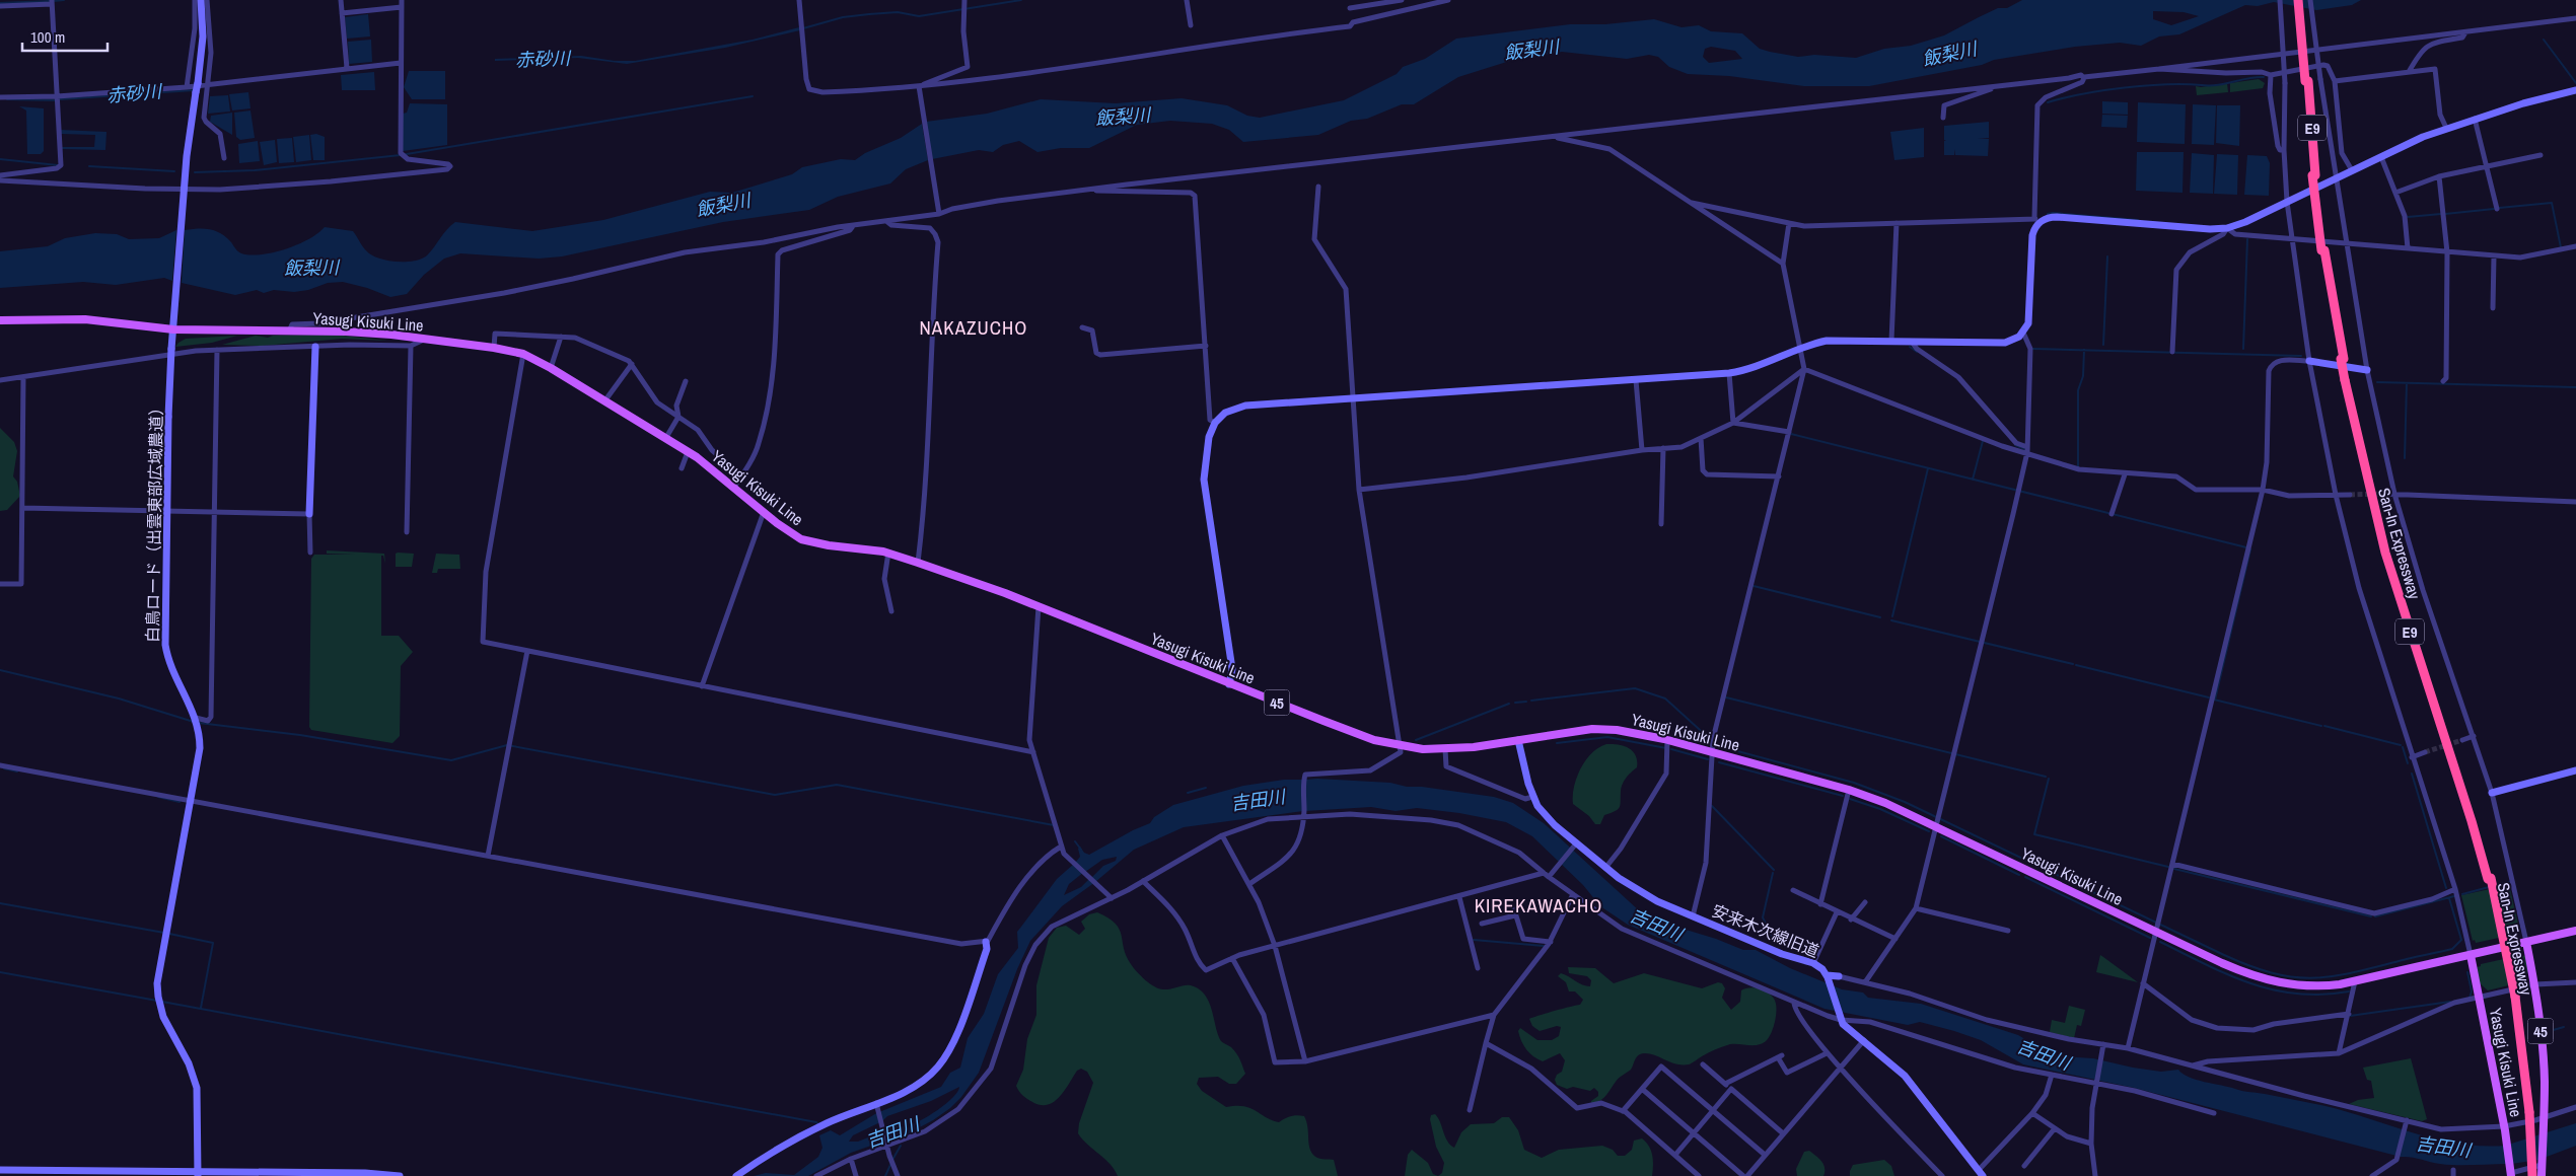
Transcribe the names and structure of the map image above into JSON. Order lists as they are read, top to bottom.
{
  "streets": {
    "highway": ["E9", "San-In Expressway"],
    "main road": ["Yasugi Kisuki Line", "45"],
    "street": ["白鳥ロード（出雲東部広域農道）", "安来木次線旧道"]
  },
  "crossings": [
    ["Yasugi Kisuki Line", "白鳥ロード（出雲東部広域農道）"],
    ["Yasugi Kisuki Line", "安来木次線旧道"]
  ],
  "districts": ["NAKAZUCHO", "KIREKAWACHO"],
  "water": ["飯梨川", "赤砂川", "吉田川"],
  "scale_bar": "100 m"
}
